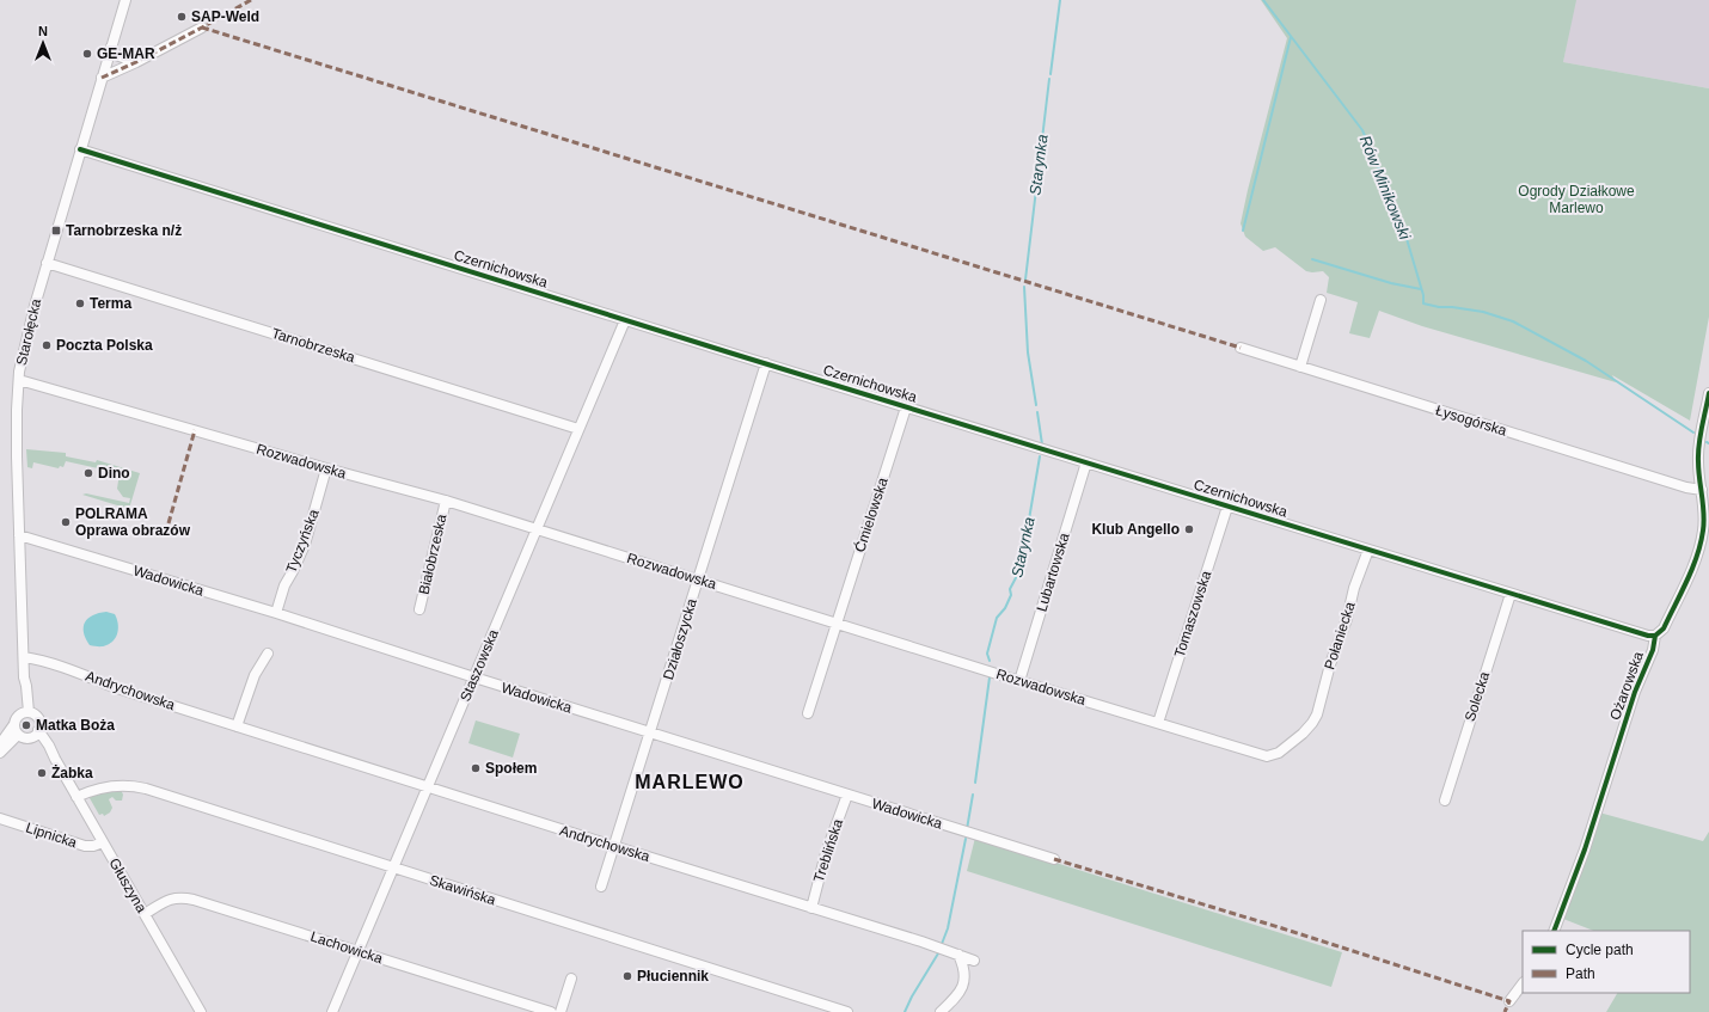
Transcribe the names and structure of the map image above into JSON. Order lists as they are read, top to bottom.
{
  "streets": {
    "street": [
      "Czernichowska",
      "Starołęcka",
      "Tarnobrzeska",
      "Łysogórska",
      "Rozwadowska",
      "Ćmielowska",
      "Tyczyńska",
      "Białobrzeska",
      "Lubartowska",
      "Wadowicka",
      "Tomaszowska",
      "Połaniecka",
      "Działoszycka",
      "Staszowska",
      "Ożarowska",
      "Andrychowska",
      "Solecka",
      "Lipnicka",
      "Treblińska",
      "Głuszyna",
      "Skawińska",
      "Lachowicka"
    ]
  },
  "crossings": [
    ["Czernichowska", "Starołęcka"],
    ["Czernichowska", "Ćmielowska"],
    ["Czernichowska", "Lubartowska"],
    ["Czernichowska", "Tomaszowska"],
    ["Czernichowska", "Połaniecka"],
    ["Czernichowska", "Działoszycka"],
    ["Czernichowska", "Staszowska"],
    ["Czernichowska", "Ożarowska"],
    ["Czernichowska", "Solecka"],
    ["Starołęcka", "Tarnobrzeska"],
    ["Starołęcka", "Rozwadowska"],
    ["Starołęcka", "Wadowicka"],
    ["Starołęcka", "Andrychowska"],
    ["Starołęcka", "Głuszyna"],
    ["Tarnobrzeska", "Staszowska"],
    ["Łysogórska", "Ożarowska"],
    ["Rozwadowska", "Ćmielowska"],
    ["Rozwadowska", "Tyczyńska"],
    ["Rozwadowska", "Białobrzeska"],
    ["Rozwadowska", "Lubartowska"],
    ["Rozwadowska", "Tomaszowska"],
    ["Rozwadowska", "Połaniecka"],
    ["Rozwadowska", "Działoszycka"],
    ["Rozwadowska", "Staszowska"],
    ["Tyczyńska", "Wadowicka"],
    ["Wadowicka", "Działoszycka"],
    ["Wadowicka", "Staszowska"],
    ["Wadowicka", "Treblińska"],
    ["Działoszycka", "Andrychowska"],
    ["Staszowska", "Andrychowska"],
    ["Staszowska", "Skawińska"],
    ["Staszowska", "Lachowicka"],
    ["Andrychowska", "Treblińska"],
    ["Lipnicka", "Głuszyna"],
    ["Głuszyna", "Skawińska"],
    ["Głuszyna", "Lachowicka"]
  ],
  "districts": ["MARLEWO"],
  "water": ["Starynka", "Rów Minikowski"],
  "parks": ["Ogrody Działkowe Marlewo"],
  "places": {
    "other": [
      "SAP-Weld",
      "GE-MAR",
      "Terma",
      "Poczta Polska",
      "Dino",
      "POLRAMA Oprawa obrazów",
      "Klub Angello",
      "Matka Boża",
      "Społem",
      "Żabka",
      "Płuciennik"
    ],
    "transit": ["Tarnobrzeska n/ż"]
  },
  "legend": ["Cycle path", "Path"],
  "north": "top"
}
